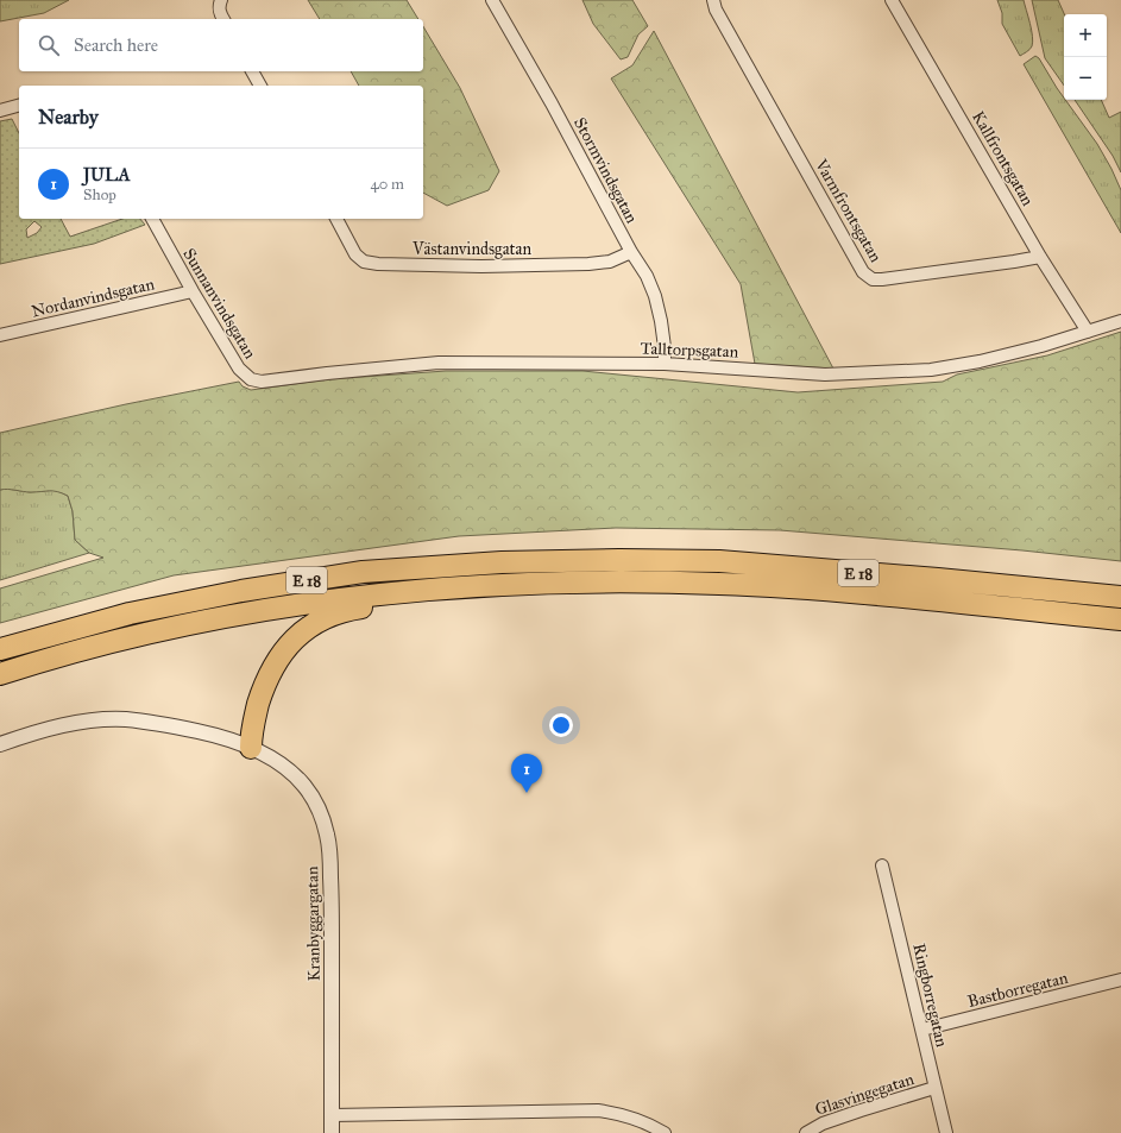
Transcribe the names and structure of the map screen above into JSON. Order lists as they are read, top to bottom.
{
  "streets": {
    "highway": ["E 18"],
    "street": [
      "Kallfrontsgatan",
      "Stormvindsgatan",
      "Varmfrontsgatan",
      "Västanvindsgatan",
      "Nordanvindsgatan",
      "Sunnanvindsgatan",
      "Talltorpsgatan",
      "Kranbyggargatan",
      "Bastborregatan",
      "Ringborregatan",
      "Glasvingegatan"
    ]
  },
  "crossings": [
    ["Kallfrontsgatan", "Varmfrontsgatan"],
    ["Kallfrontsgatan", "Talltorpsgatan"],
    ["Stormvindsgatan", "Västanvindsgatan"],
    ["Stormvindsgatan", "Talltorpsgatan"],
    ["Nordanvindsgatan", "Sunnanvindsgatan"],
    ["Sunnanvindsgatan", "Talltorpsgatan"],
    ["E 18", "Kranbyggargatan"],
    ["Bastborregatan", "Ringborregatan"],
    ["Ringborregatan", "Glasvingegatan"]
  ],
  "page": {
    "map_buttons": ["+", "−"],
    "search": "Search here",
    "heading": "Nearby",
    "list": [
      {
        "mark": "1",
        "name": "JULA",
        "note": "Shop",
        "value": "40 m"
      }
    ],
    "pins": "1"
  }
}
